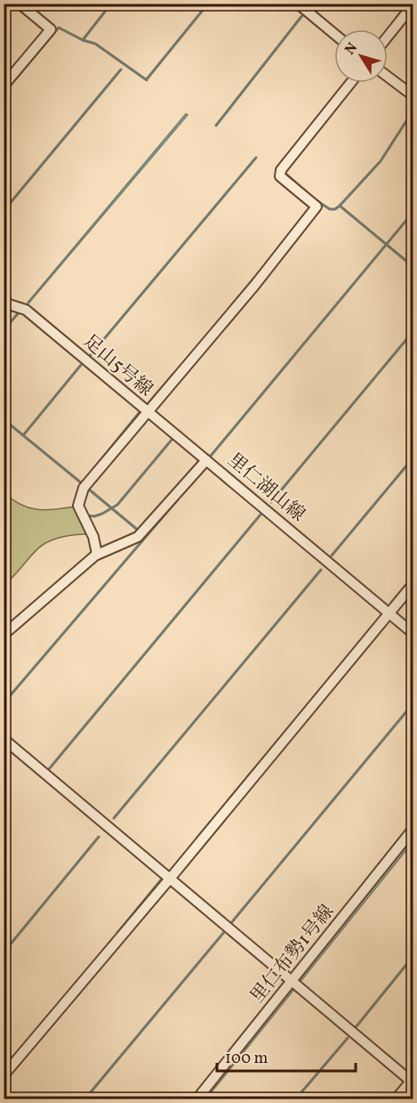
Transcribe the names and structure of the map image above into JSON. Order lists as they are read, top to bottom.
{
  "streets": {
    "street": ["足山5号線", "里仁湖山線", "里仁布勢1号線"]
  },
  "crossings": [
    ["足山5号線", "里仁湖山線"]
  ],
  "scale_bar": "100 m",
  "north": "top left"
}
